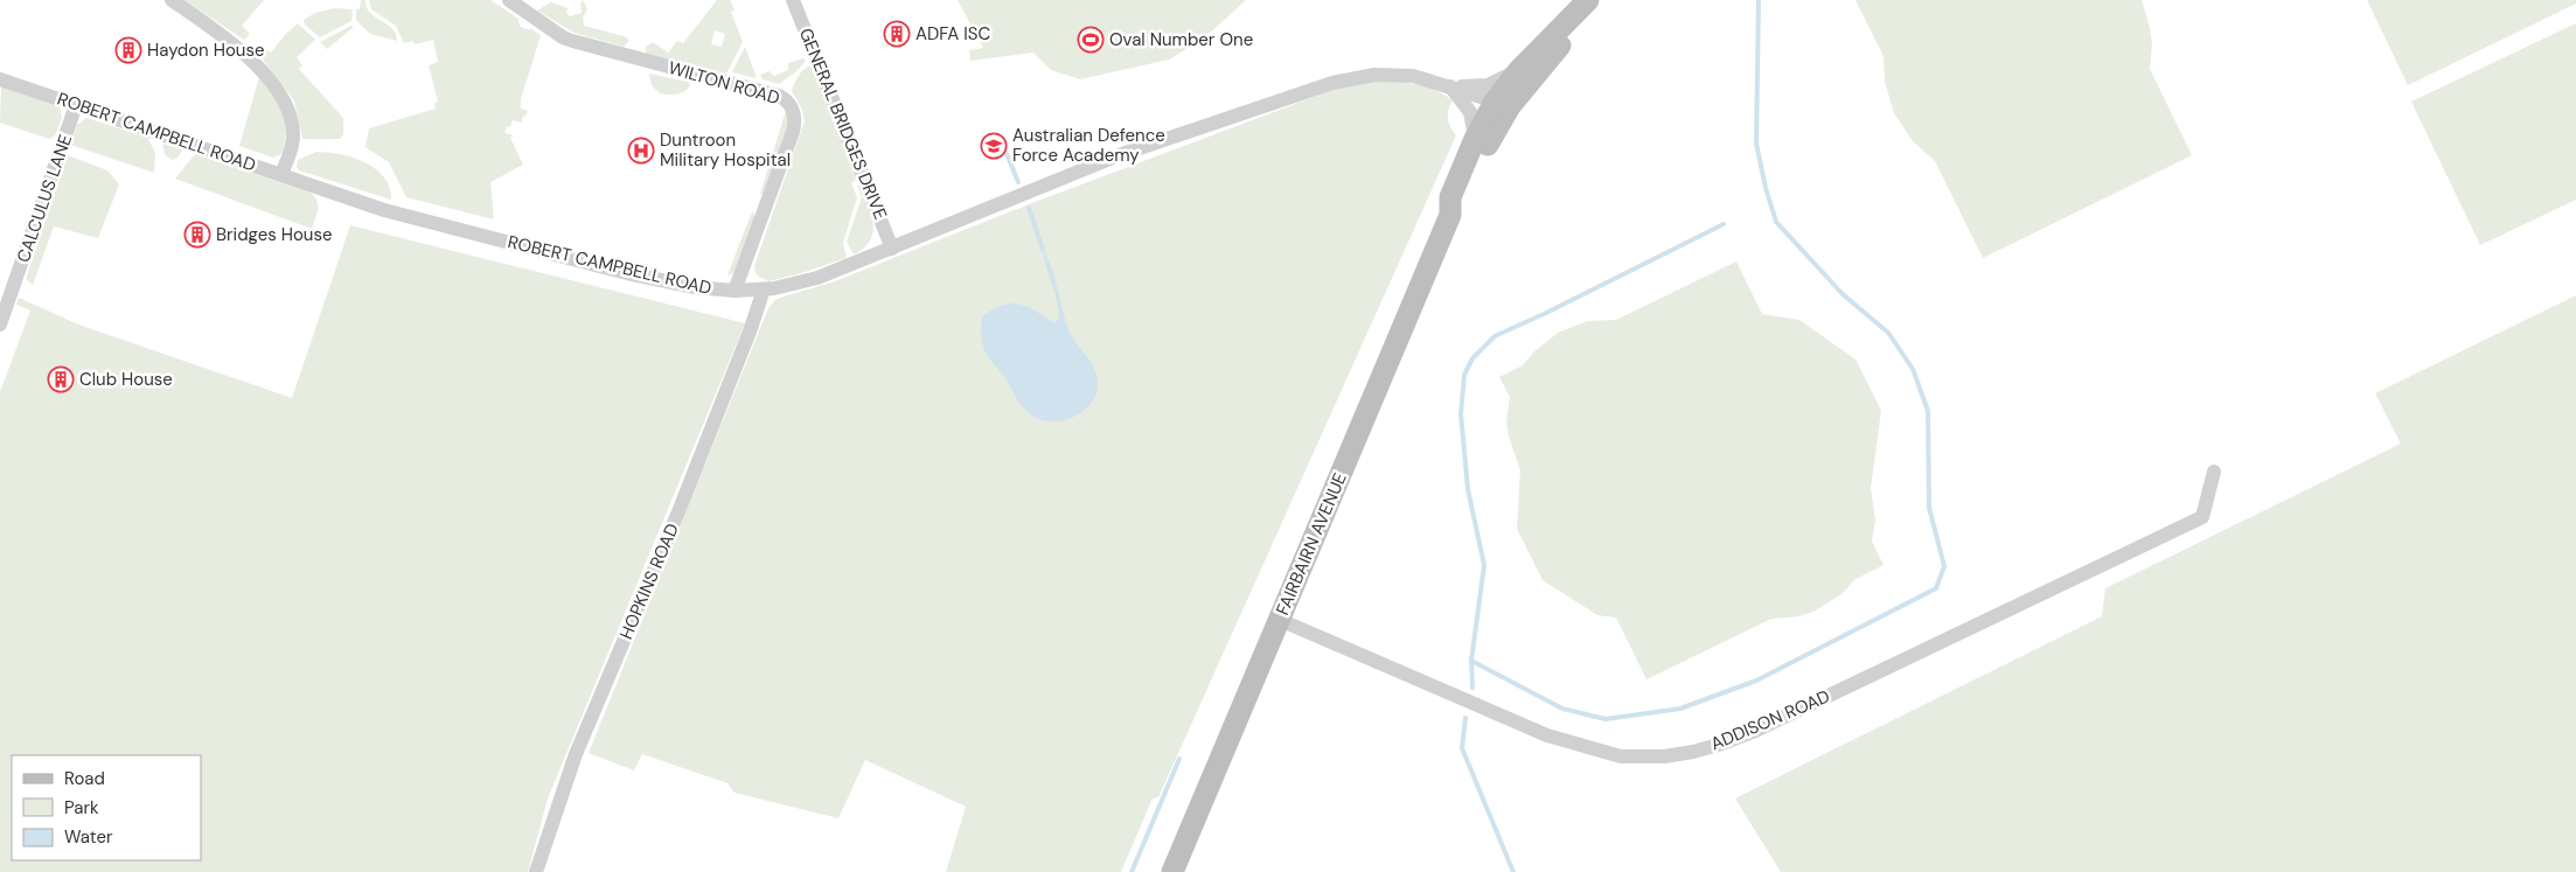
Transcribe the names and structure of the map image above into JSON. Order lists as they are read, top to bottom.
{
  "streets": {
    "main road": ["FAIRBAIRN AVENUE"],
    "street": [
      "WILTON ROAD",
      "GENERAL BRIDGES DRIVE",
      "ROBERT CAMPBELL ROAD",
      "CALCULUS LANE",
      "HOPKINS ROAD",
      "ADDISON ROAD"
    ]
  },
  "crossings": [
    ["WILTON ROAD", "ROBERT CAMPBELL ROAD"],
    ["GENERAL BRIDGES DRIVE", "ROBERT CAMPBELL ROAD"],
    ["ROBERT CAMPBELL ROAD", "CALCULUS LANE"],
    ["ROBERT CAMPBELL ROAD", "FAIRBAIRN AVENUE"],
    ["ROBERT CAMPBELL ROAD", "HOPKINS ROAD"],
    ["FAIRBAIRN AVENUE", "ADDISON ROAD"]
  ],
  "places": {
    "building": [
      "ADFA ISC",
      "Haydon House",
      "Bridges House",
      "Club House"
    ],
    "sports": ["Oval Number One"],
    "school or university": ["Australian Defence Force Academy"],
    "hospital": ["Duntroon Military Hospital"]
  },
  "legend": ["Road", "Park", "Water"]
}
